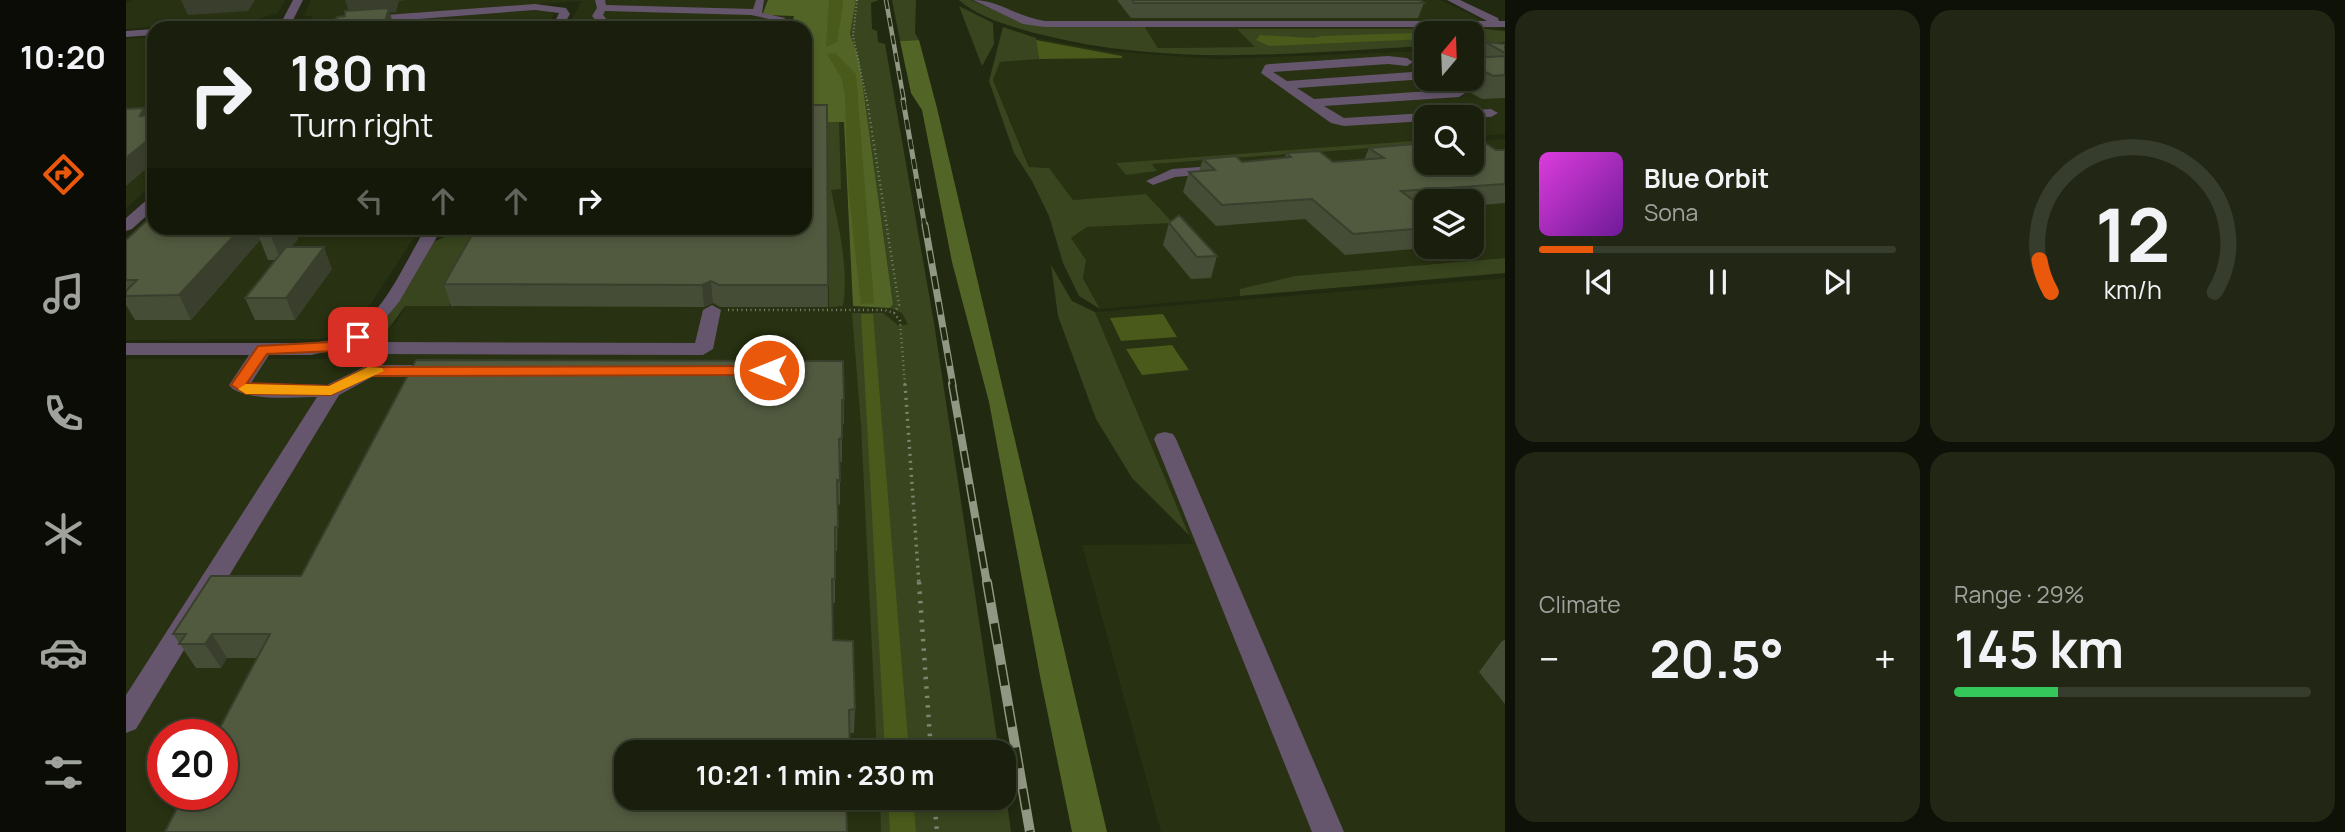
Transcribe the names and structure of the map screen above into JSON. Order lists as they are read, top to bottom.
{
  "north": "top",
  "page": {
    "tabs": "10:20",
    "turn": ["180 m", "Turn right"],
    "song": ["Blue Orbit", "Sona"],
    "tile": [
      "Climate",
      ["Range · 29%", "145 km"]
    ],
    "heat": ["−", "20.5°", "+"],
    "limit": "20",
    "trip": "10:21 · 1 min · 230 m",
    "gauge": ["12", "km/h"]
  }
}
